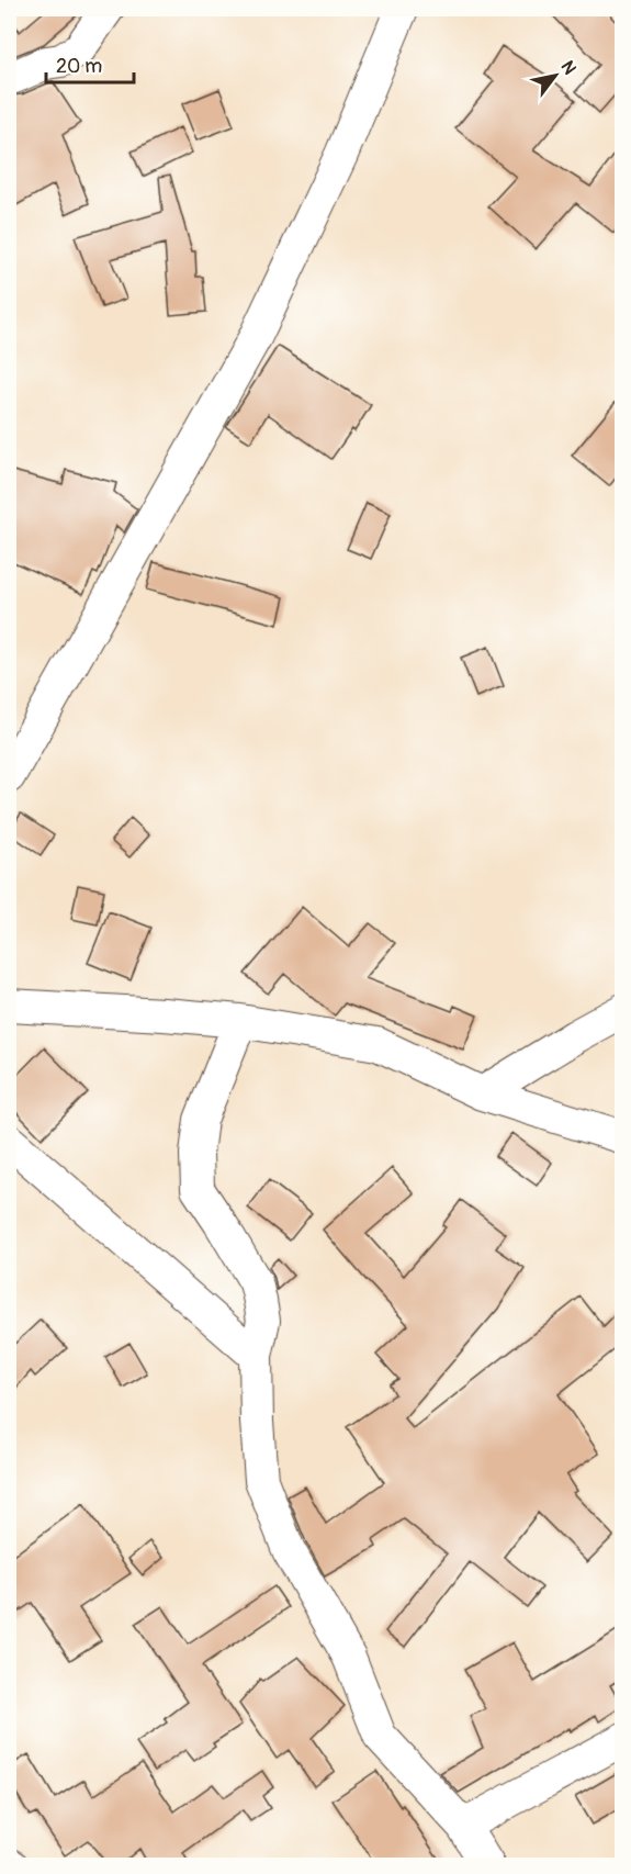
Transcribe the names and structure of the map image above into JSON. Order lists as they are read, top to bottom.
{
  "scale_bar": "20 m",
  "north": "top right"
}
